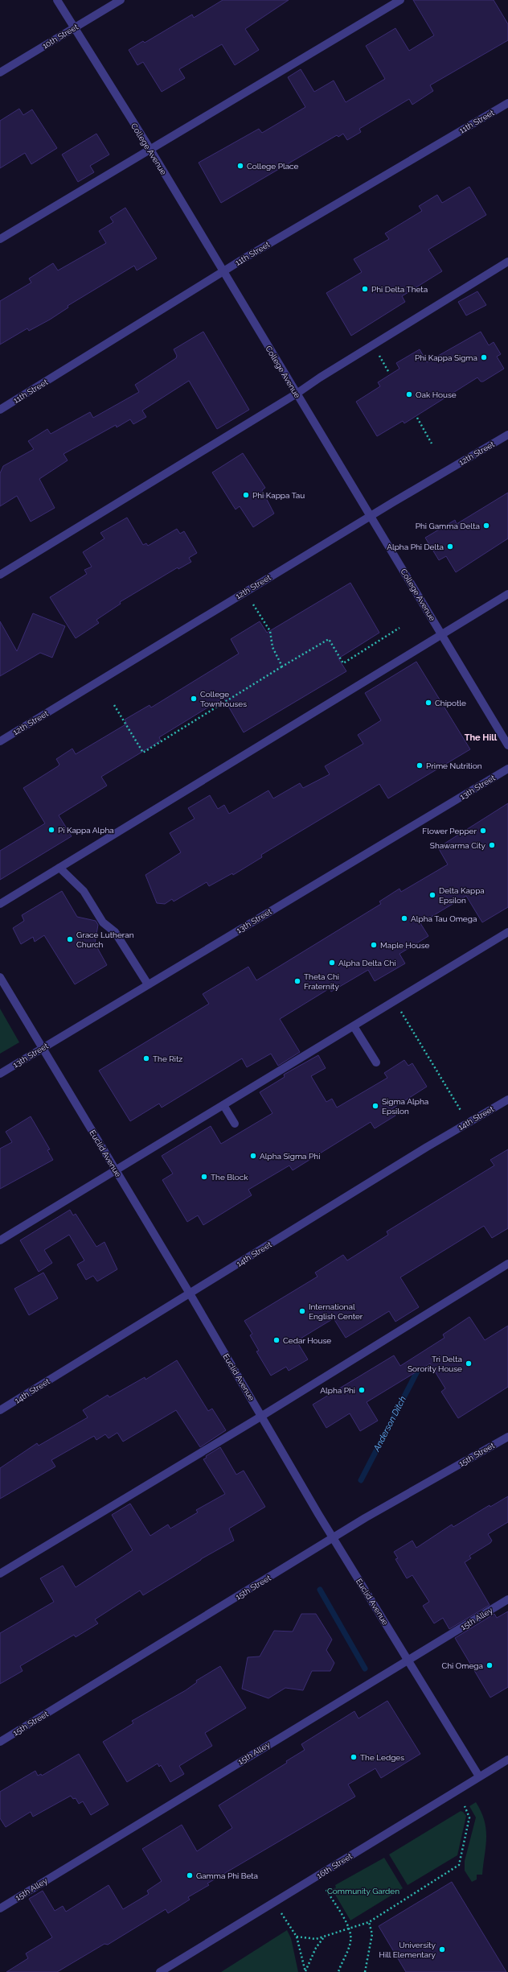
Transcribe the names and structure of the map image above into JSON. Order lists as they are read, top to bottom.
{
  "streets": {
    "street": [
      "10th Street",
      "11th Street",
      "College Avenue",
      "12th Street",
      "13th Street",
      "14th Street",
      "Euclid Avenue",
      "15th Street",
      "15th Alley",
      "16th Street"
    ]
  },
  "crossings": [
    ["10th Street", "College Avenue"],
    ["11th Street", "College Avenue"],
    ["College Avenue", "12th Street"],
    ["13th Street", "Euclid Avenue"],
    ["14th Street", "Euclid Avenue"],
    ["Euclid Avenue", "15th Street"],
    ["Euclid Avenue", "15th Alley"],
    ["Euclid Avenue", "16th Street"]
  ],
  "districts": ["The Hill"],
  "water": ["Anderson Ditch"],
  "parks": ["Community Garden"],
  "places": [
    "College Place",
    "Phi Delta Theta",
    "Phi Kappa Sigma",
    "Oak House",
    "Phi Kappa Tau",
    "Phi Gamma Delta",
    "Alpha Phi Delta",
    "College Townhouses",
    "Chipotle",
    "Prime Nutrition",
    "Pi Kappa Alpha",
    "Flower Pepper",
    "Shawarma City",
    "Delta Kappa Epsilon",
    "Alpha Tau Omega",
    "Grace Lutheran Church",
    "Maple House",
    "Alpha Delta Chi",
    "Theta Chi Fraternity",
    "The Ritz",
    "Sigma Alpha Epsilon",
    "Alpha Sigma Phi",
    "The Block",
    "International English Center",
    "Cedar House",
    "Tri Delta Sorority House",
    "Alpha Phi",
    "Chi Omega",
    "The Ledges",
    "Gamma Phi Beta",
    "University Hill Elementary"
  ]
}
